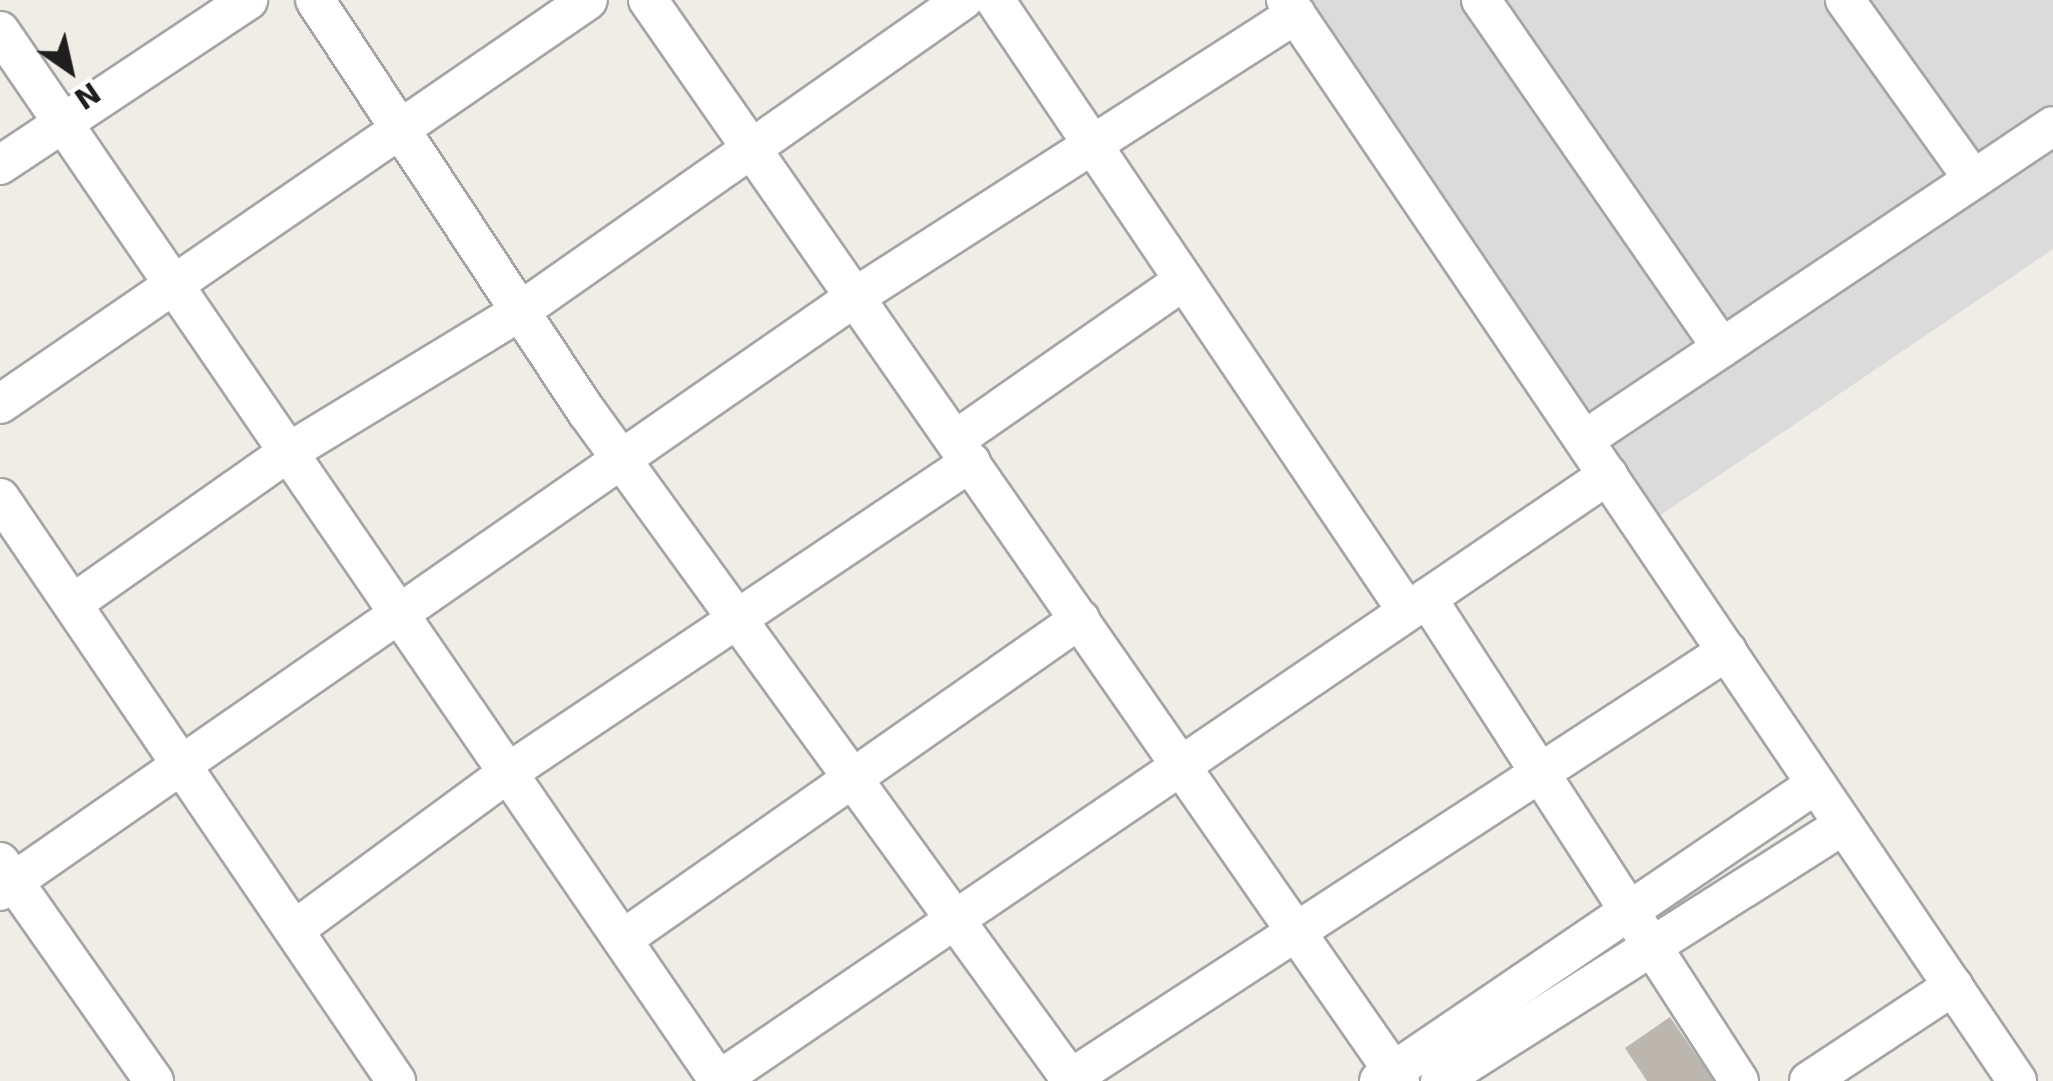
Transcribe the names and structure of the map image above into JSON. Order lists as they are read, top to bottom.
{
  "north": "bottom right"
}
